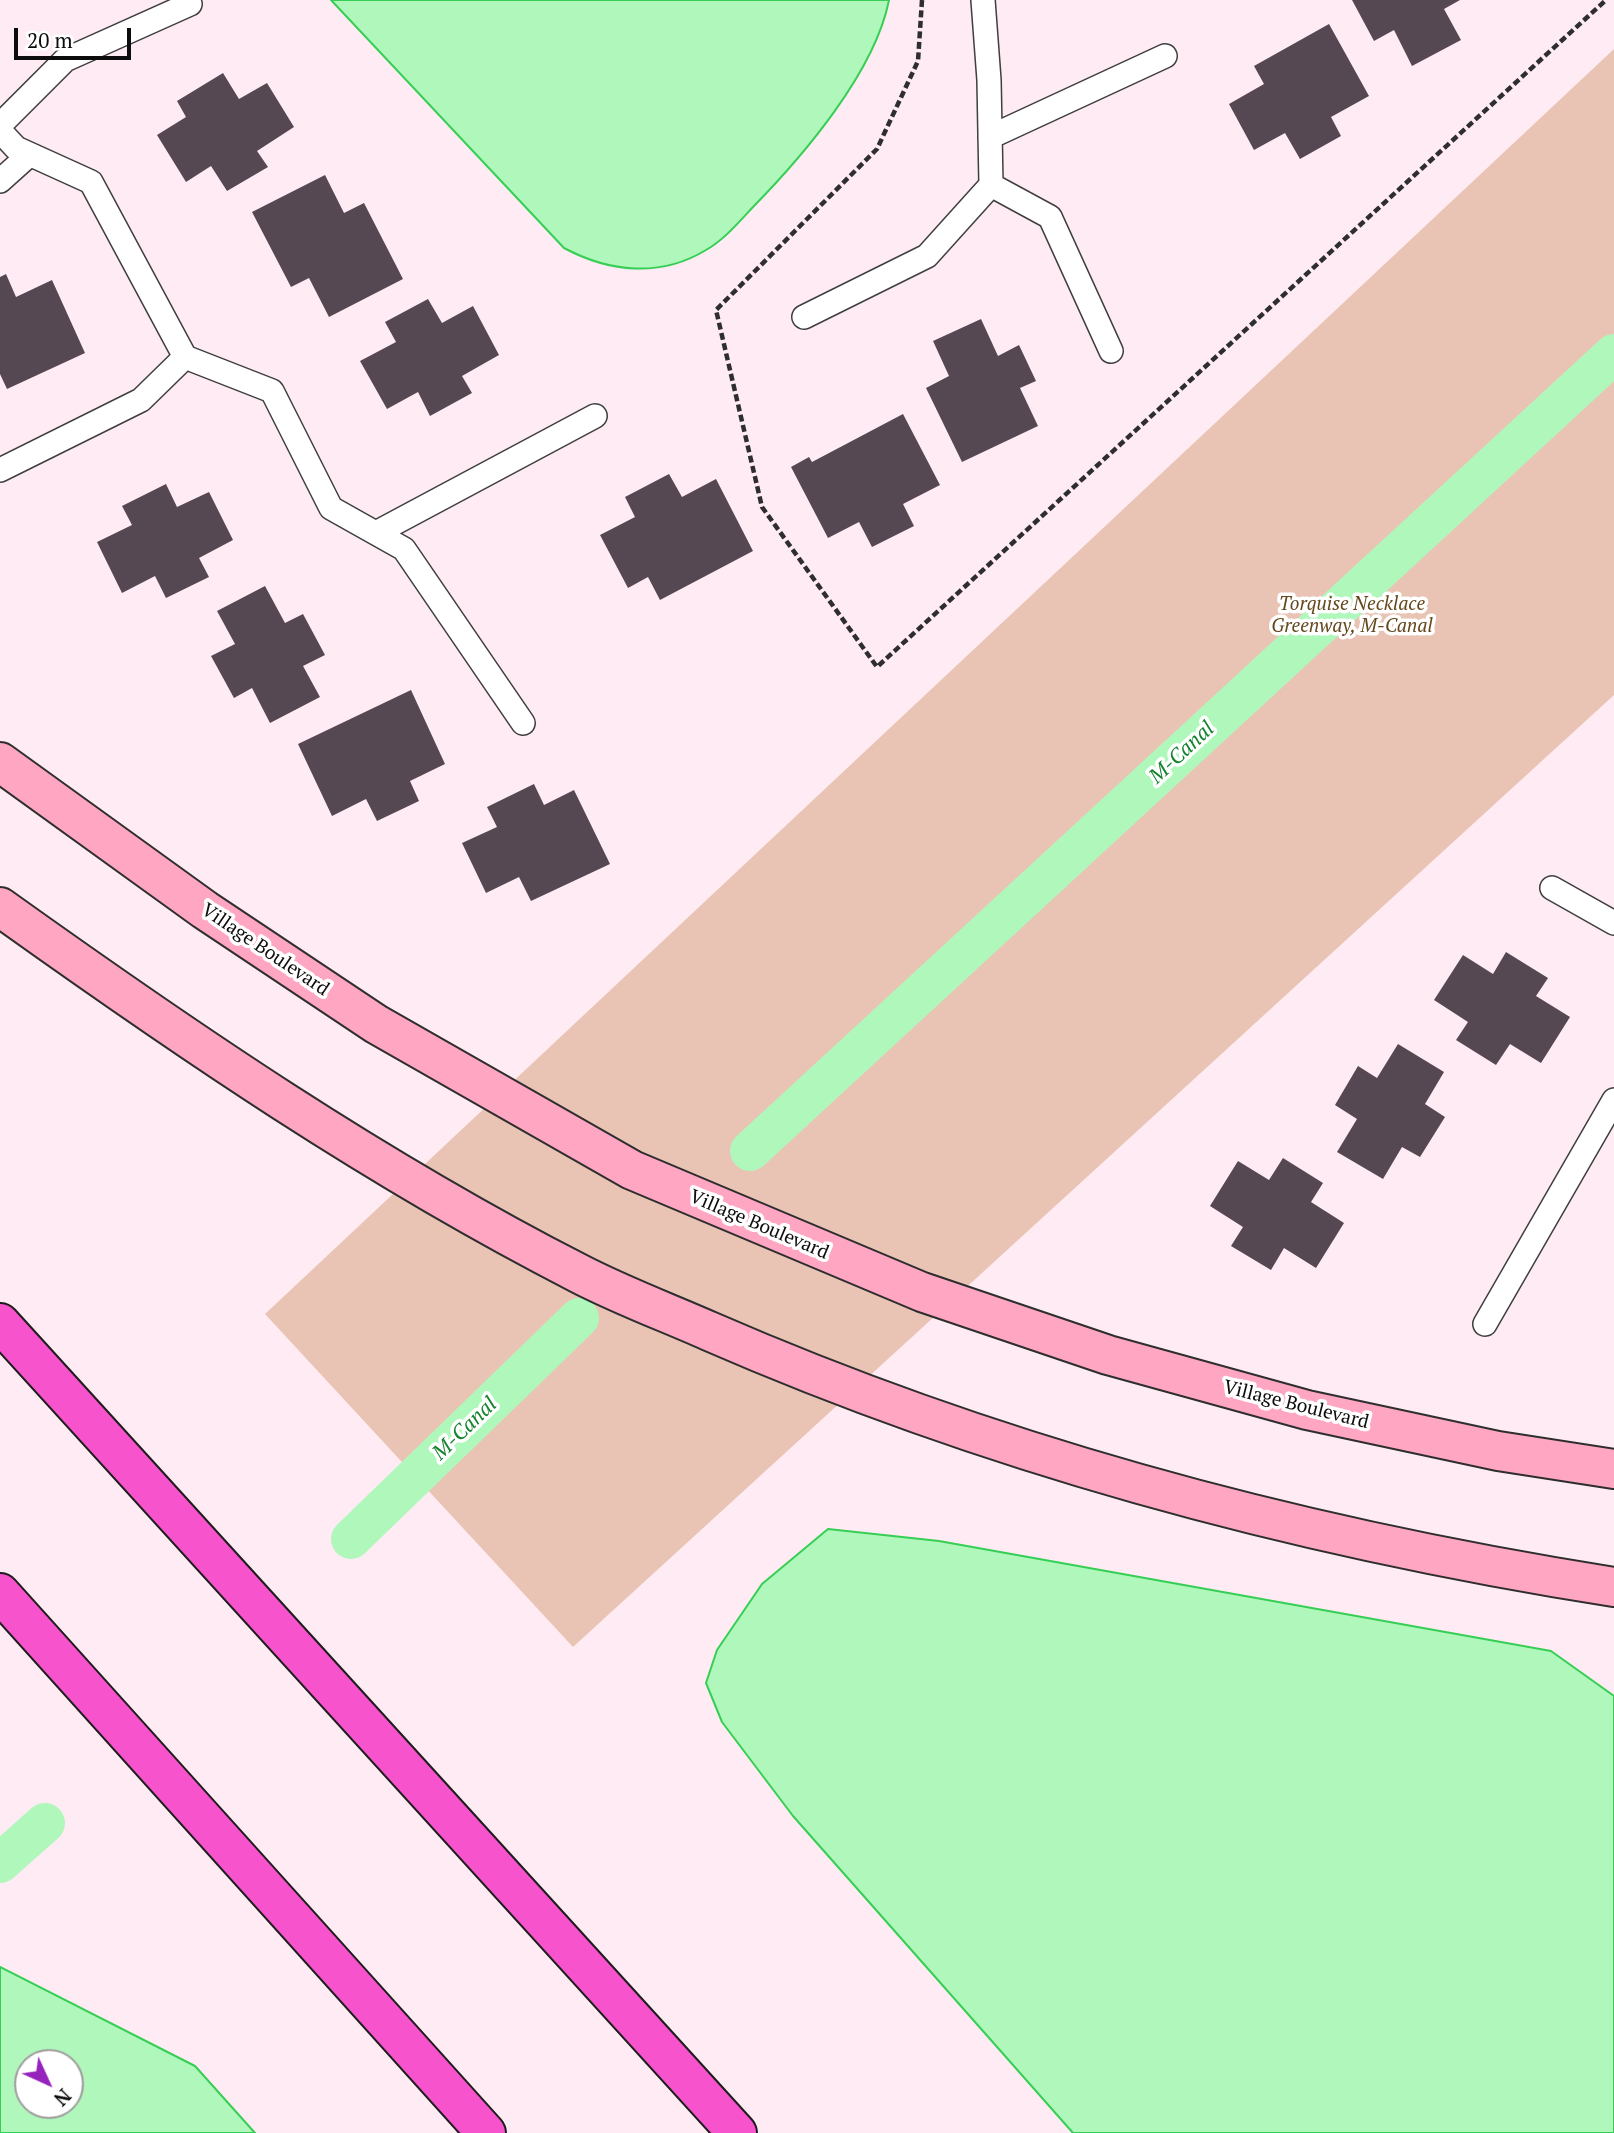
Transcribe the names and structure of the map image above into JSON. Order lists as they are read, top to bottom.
{
  "streets": {
    "street": ["Village Boulevard"]
  },
  "water": ["M-Canal"],
  "parks": ["Torquise Necklace Greenway, M-Canal"],
  "scale_bar": "20 m",
  "north": "bottom right"
}
